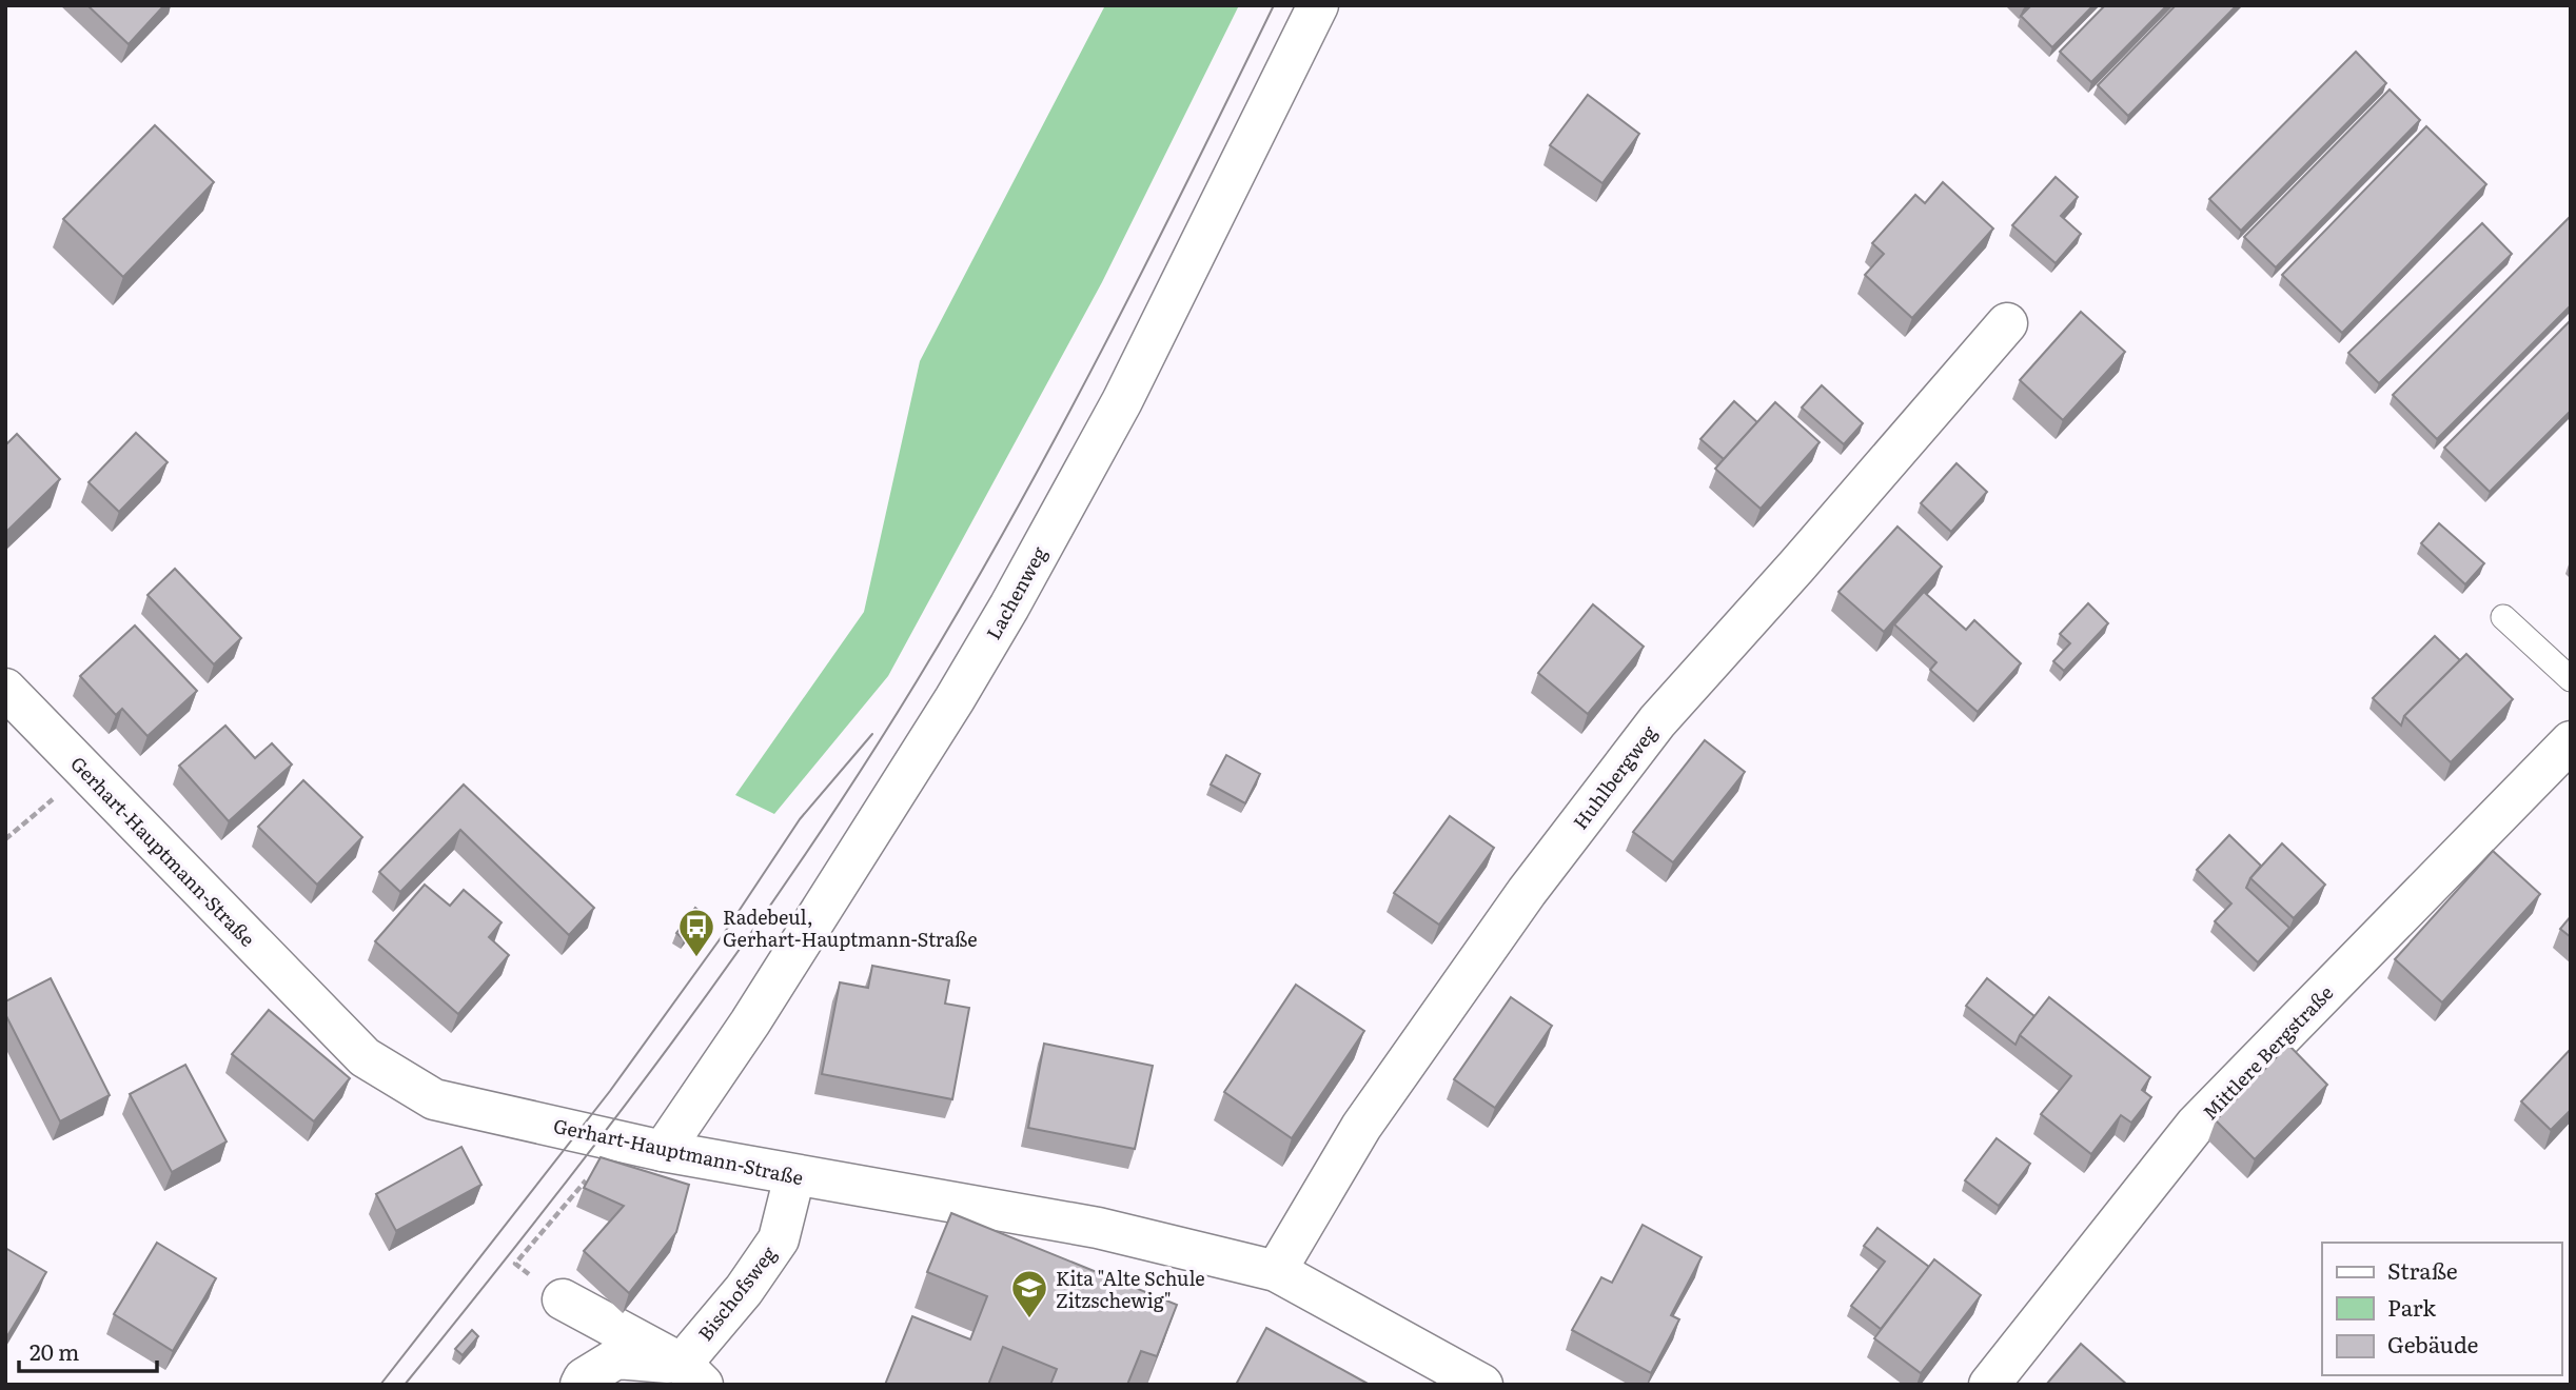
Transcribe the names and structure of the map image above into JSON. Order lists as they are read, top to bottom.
{
  "streets": {
    "street": [
      "Lachenweg",
      "Huhlbergweg",
      "Gerhart-Hauptmann-Straße",
      "Mittlere Bergstraße",
      "Bischofsweg"
    ]
  },
  "crossings": [
    ["Lachenweg", "Gerhart-Hauptmann-Straße"],
    ["Huhlbergweg", "Gerhart-Hauptmann-Straße"],
    ["Gerhart-Hauptmann-Straße", "Bischofsweg"]
  ],
  "places": {
    "bus stop": ["Radebeul, Gerhart-Hauptmann-Straße"],
    "school or university": ["Kita \"Alte Schule Zitzschewig\""]
  },
  "legend": ["Straße", "Park", "Gebäude"],
  "scale_bar": "20 m"
}
